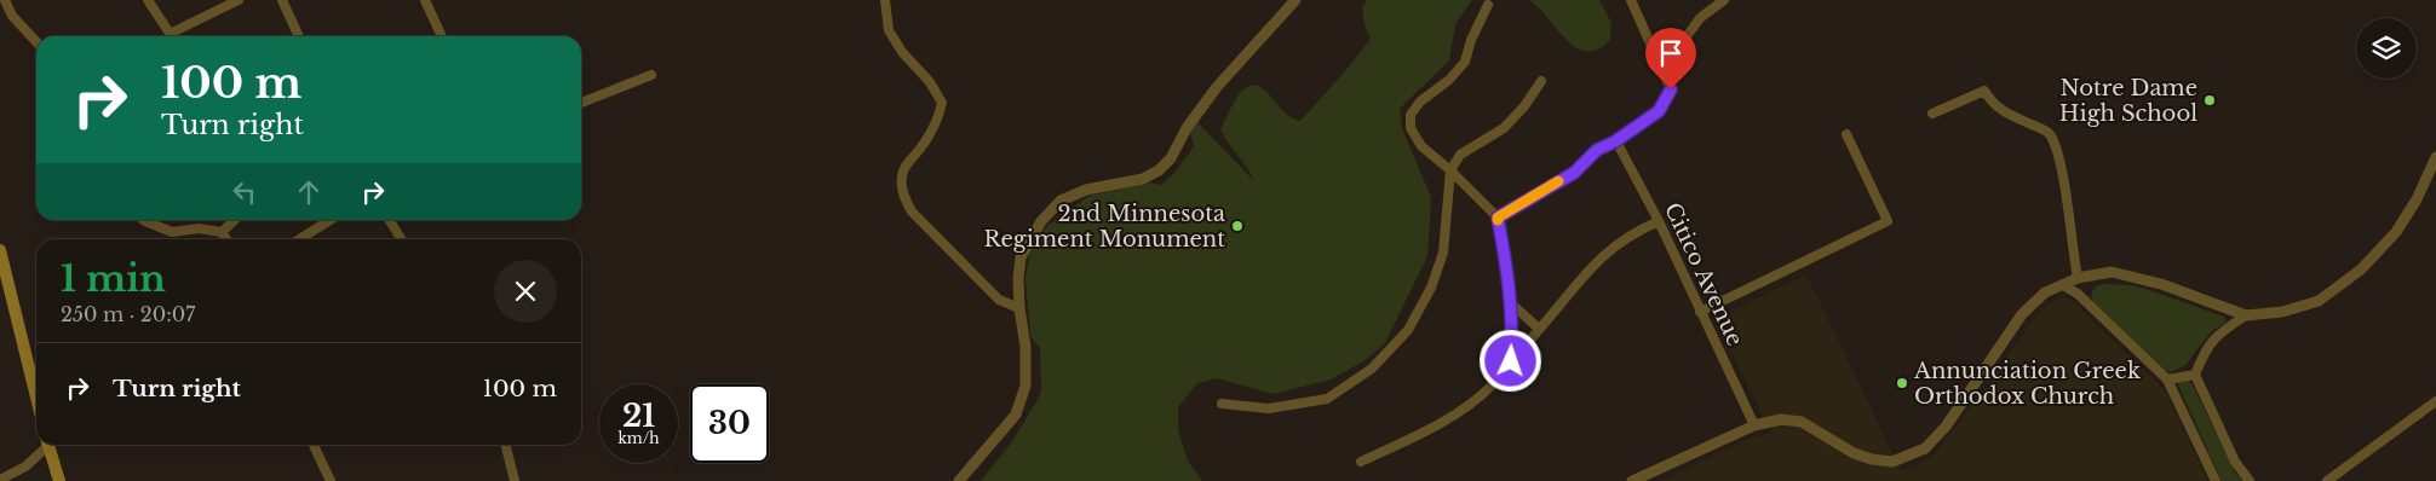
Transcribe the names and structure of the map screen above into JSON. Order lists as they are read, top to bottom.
{
  "streets": {
    "street": ["Citico Avenue"]
  },
  "places": ["Notre Dame High School", "2nd Minnesota Regiment Monument", "Annunciation Greek Orthodox Church"],
  "page": {
    "turn": ["100 m", "Turn right"],
    "heading": ["1 min", "250 m · 20:07"],
    "list": [
      {
        "name": "Turn right",
        "value": "100 m"
      }
    ],
    "speed": "21 km/h",
    "limit": "30"
  }
}
